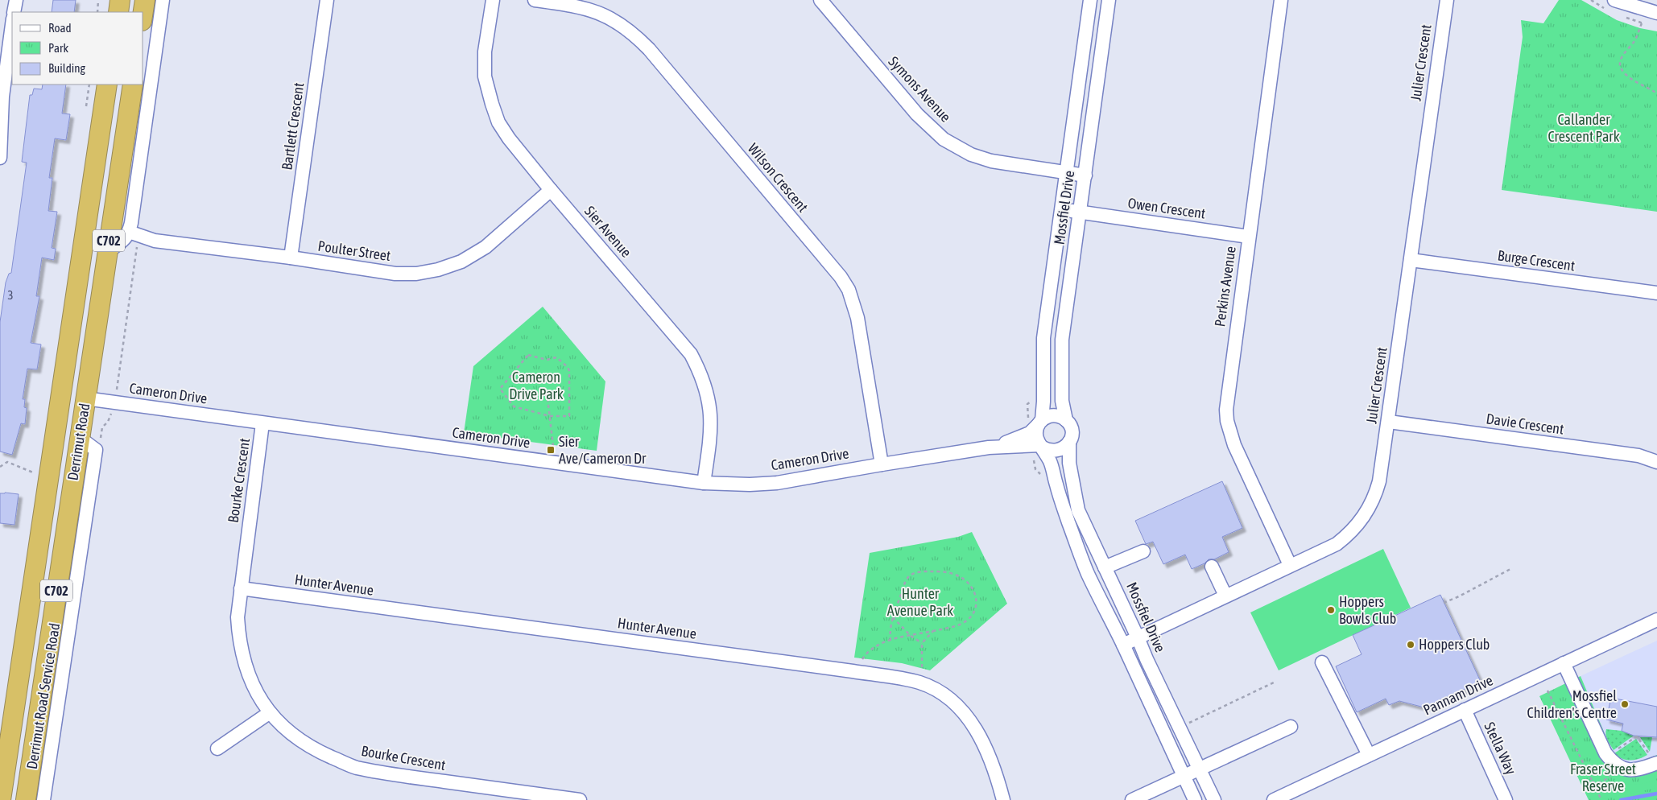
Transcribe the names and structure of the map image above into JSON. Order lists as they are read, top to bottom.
{
  "streets": {
    "highway": ["C702", "Derrimut Road"],
    "street": [
      "Julier Crescent",
      "Symons Avenue",
      "Bartlett Crescent",
      "Wilson Crescent",
      "Mossfiel Drive",
      "Owen Crescent",
      "Sier Avenue",
      "Poulter Street",
      "Burge Crescent",
      "Perkins Avenue",
      "Cameron Drive",
      "Davie Crescent",
      "Bourke Crescent",
      "Hunter Avenue",
      "Pannam Drive",
      "Derrimut Road Service Road",
      "Stella Way"
    ]
  },
  "crossings": [
    ["Julier Crescent", "Mossfiel Drive"],
    ["Julier Crescent", "Burge Crescent"],
    ["Julier Crescent", "Perkins Avenue"],
    ["Julier Crescent", "Davie Crescent"],
    ["Symons Avenue", "Mossfiel Drive"],
    ["Bartlett Crescent", "Poulter Street"],
    ["Wilson Crescent", "Cameron Drive"],
    ["Mossfiel Drive", "Owen Crescent"],
    ["Mossfiel Drive", "Cameron Drive"],
    ["Owen Crescent", "Perkins Avenue"],
    ["Sier Avenue", "Poulter Street"],
    ["Sier Avenue", "Cameron Drive"],
    ["Cameron Drive", "Derrimut Road"],
    ["Cameron Drive", "Bourke Crescent"],
    ["Bourke Crescent", "Hunter Avenue"],
    ["Pannam Drive", "Stella Way"]
  ],
  "parks": [
    "Callander Crescent Park",
    "Cameron Drive Park",
    "Hunter Avenue Park",
    "Fraser Street Reserve"
  ],
  "places": {
    "transit": ["Sier Ave/Cameron Dr"],
    "other": ["Hoppers Bowls Club", "Hoppers Club", "Mossfiel Children's Centre"]
  },
  "house_numbers": ["3"],
  "legend": ["Road", "Park", "Building"]
}
